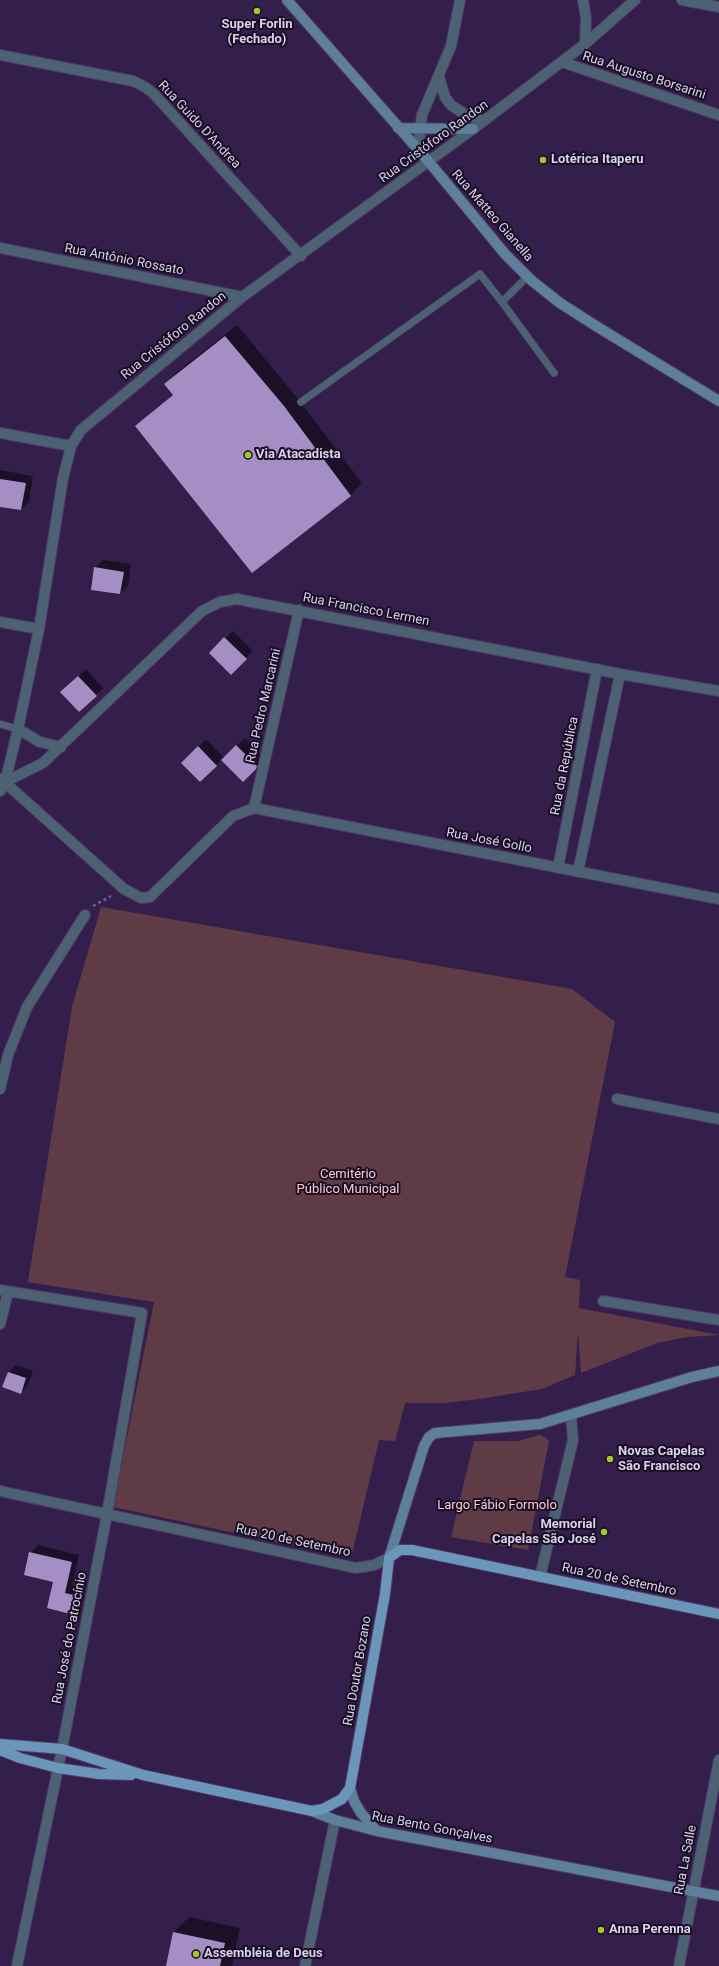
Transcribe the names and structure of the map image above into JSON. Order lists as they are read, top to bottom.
{
  "streets": {
    "main road": ["Rua 20 de Setembro", "Rua Doutor Bozano", "Rua Bento Gonçalves"],
    "street": [
      "Rua Augusto Borsarini",
      "Rua Guido D'Andrea",
      "Rua Cristóforo Randon",
      "Rua Matteo Gianella",
      "Rua Antônio Rossato",
      "Rua Francisco Lermen",
      "Rua Pedro Marcarini",
      "Rua da República",
      "Rua José Gollo",
      "Rua José do Patrocínio",
      "Rua La Salle"
    ]
  },
  "crossings": [
    ["Rua Augusto Borsarini", "Rua Cristóforo Randon"],
    ["Rua Guido D'Andrea", "Rua Cristóforo Randon"],
    ["Rua Cristóforo Randon", "Rua Matteo Gianella"],
    ["Rua Cristóforo Randon", "Rua Antônio Rossato"],
    ["Rua Cristóforo Randon", "Rua Francisco Lermen"],
    ["Rua Francisco Lermen", "Rua Pedro Marcarini"],
    ["Rua Francisco Lermen", "Rua da República"],
    ["Rua Pedro Marcarini", "Rua José Gollo"],
    ["Rua da República", "Rua José Gollo"],
    ["Rua 20 de Setembro", "Rua José do Patrocínio"],
    ["Rua 20 de Setembro", "Rua Doutor Bozano"],
    ["Rua José do Patrocínio", "Rua Bento Gonçalves"],
    ["Rua Bento Gonçalves", "Rua La Salle"]
  ],
  "parks": ["Cemitério Público Municipal", "Largo Fábio Formolo"],
  "places": [
    "Super Forlin (Fechado)",
    "Lotérica Itaperu",
    "Via Atacadista",
    "Novas Capelas São Francisco",
    "Memorial Capelas São José",
    "Anna Perenna",
    "Assembléia de Deus"
  ]
}
